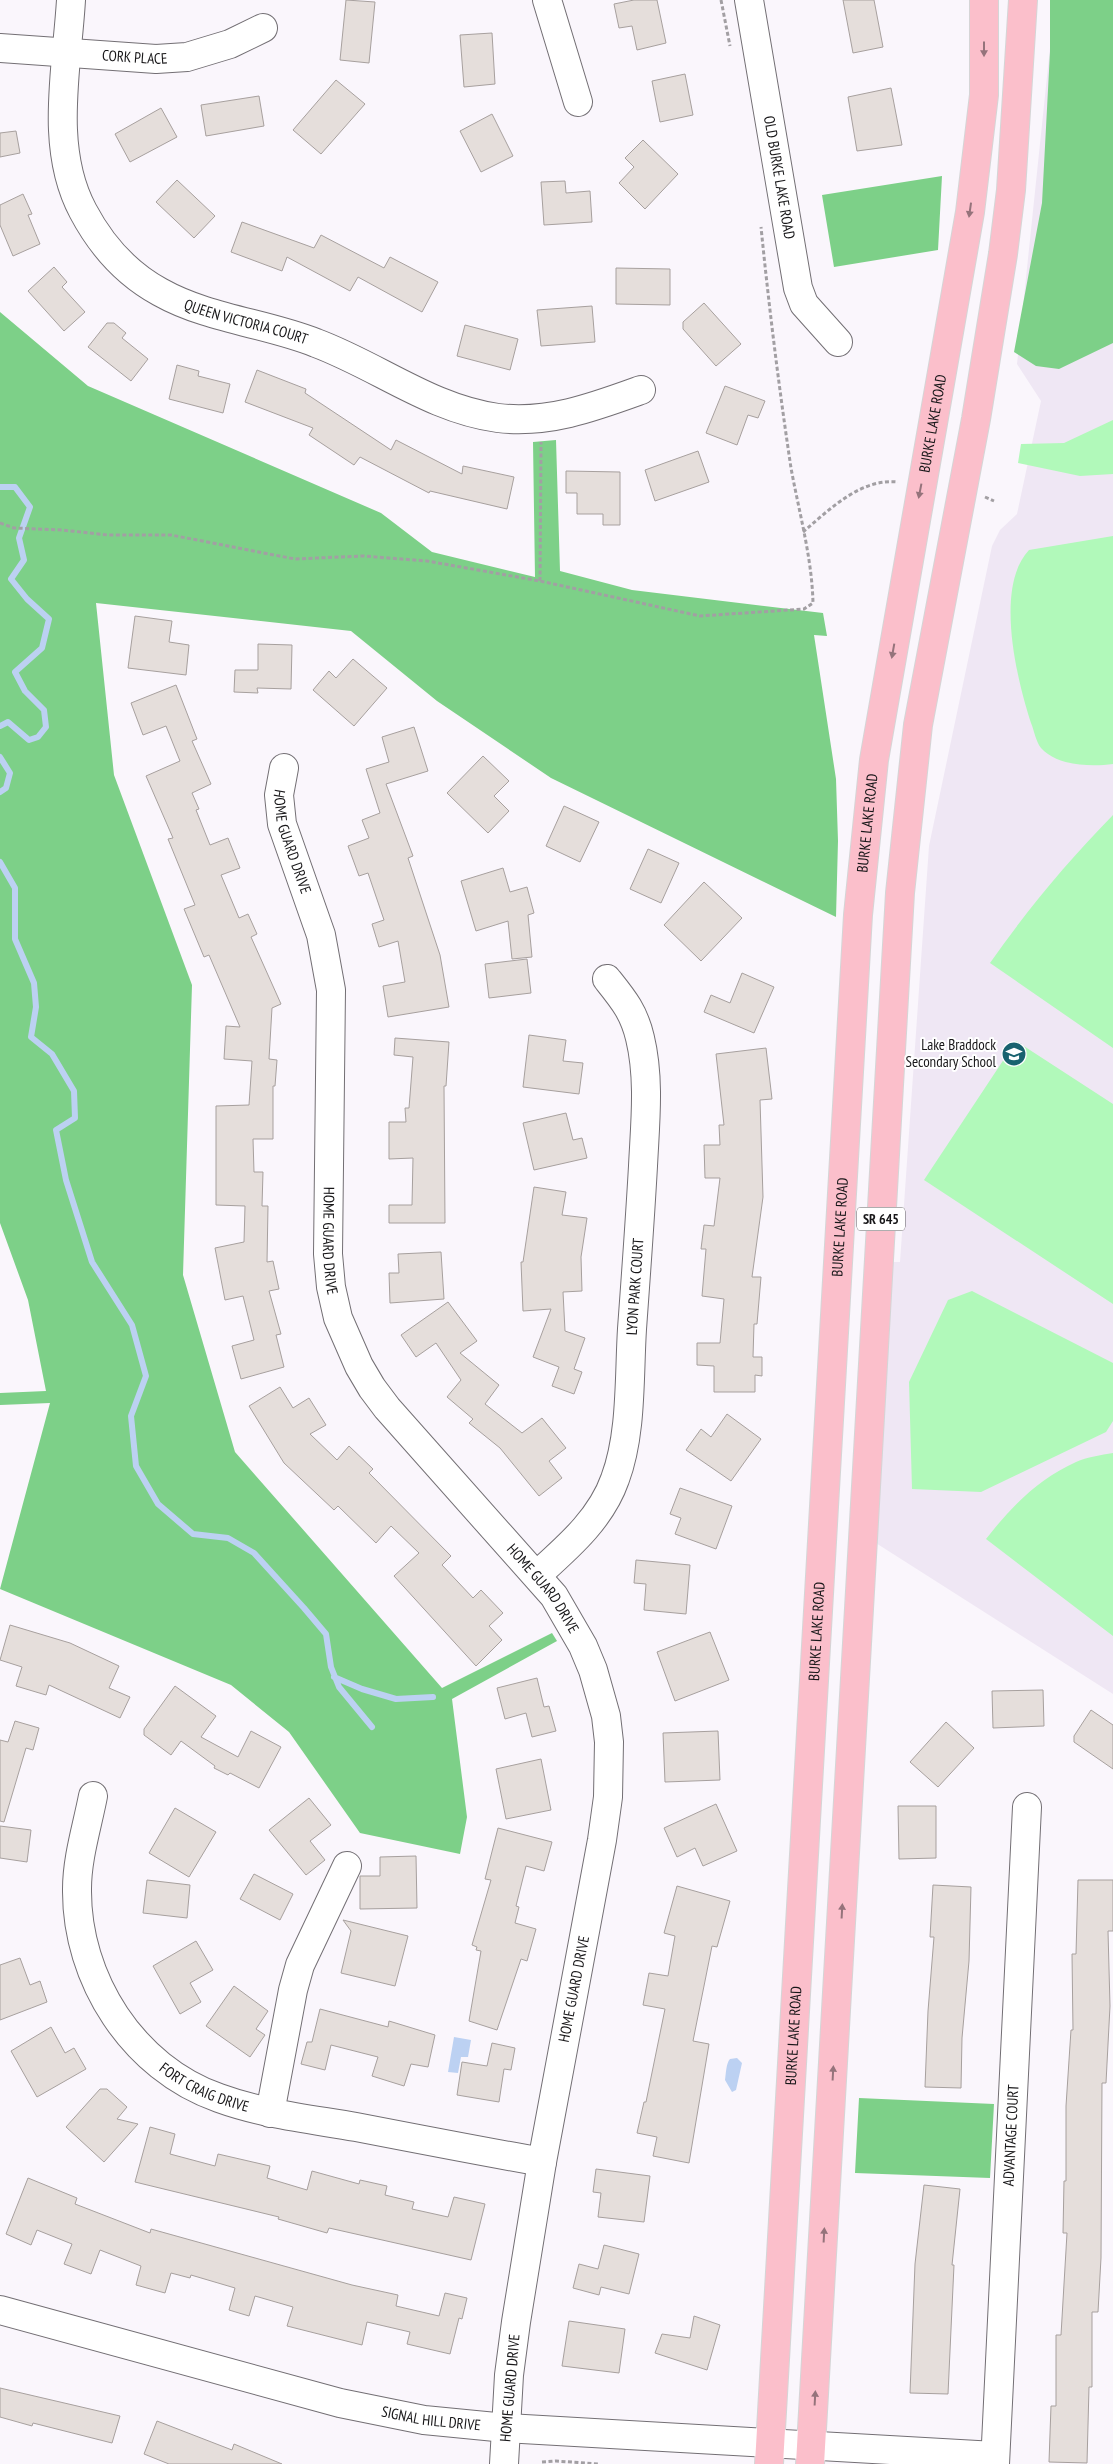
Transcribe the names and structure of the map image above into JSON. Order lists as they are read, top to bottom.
{
  "streets": {
    "main road": ["BURKE LAKE ROAD", "SR 645"],
    "street": [
      "CORK PLACE",
      "OLD BURKE LAKE ROAD",
      "QUEEN VICTORIA COURT",
      "HOME GUARD DRIVE",
      "LYON PARK COURT",
      "FORT CRAIG DRIVE",
      "ADVANTAGE COURT",
      "SIGNAL HILL DRIVE"
    ]
  },
  "crossings": [
    ["CORK PLACE", "QUEEN VICTORIA COURT"],
    ["BURKE LAKE ROAD", "SIGNAL HILL DRIVE"],
    ["HOME GUARD DRIVE", "LYON PARK COURT"],
    ["HOME GUARD DRIVE", "FORT CRAIG DRIVE"],
    ["HOME GUARD DRIVE", "SIGNAL HILL DRIVE"],
    ["SR 645", "SIGNAL HILL DRIVE"],
    ["ADVANTAGE COURT", "SIGNAL HILL DRIVE"]
  ],
  "places": {
    "school or university": ["Lake Braddock Secondary School"]
  }
}
